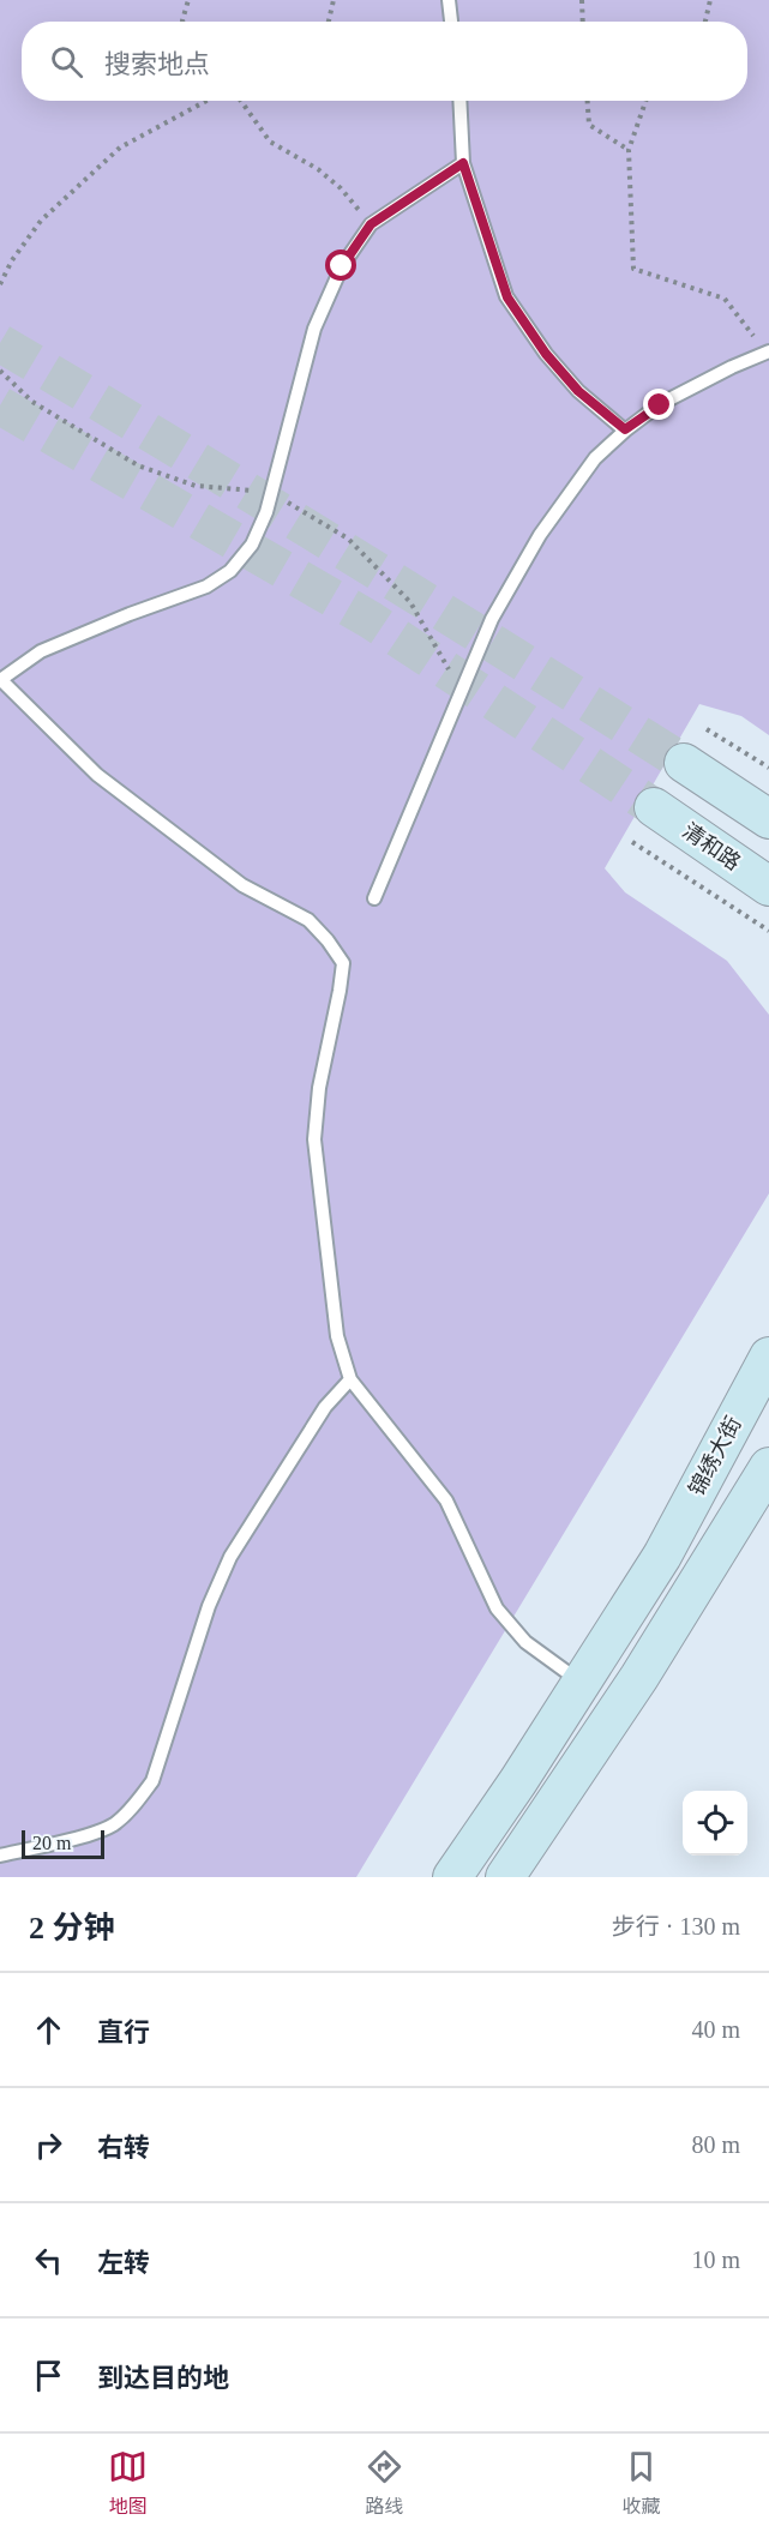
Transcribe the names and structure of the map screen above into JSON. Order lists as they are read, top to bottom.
{
  "streets": {
    "main road": ["清和路", "锦绣大街"]
  },
  "scale_bar": "20 m",
  "page": {
    "search": "搜索地点",
    "scale": "20 m",
    "heading": ["2 分钟", "步行 · 130 m"],
    "list": [
      ["直行", "40 m"],
      ["右转", "80 m"],
      ["左转", "10 m"],
      "到达目的地"
    ],
    "nav": ["地图", "路线", "收藏"]
  }
}
